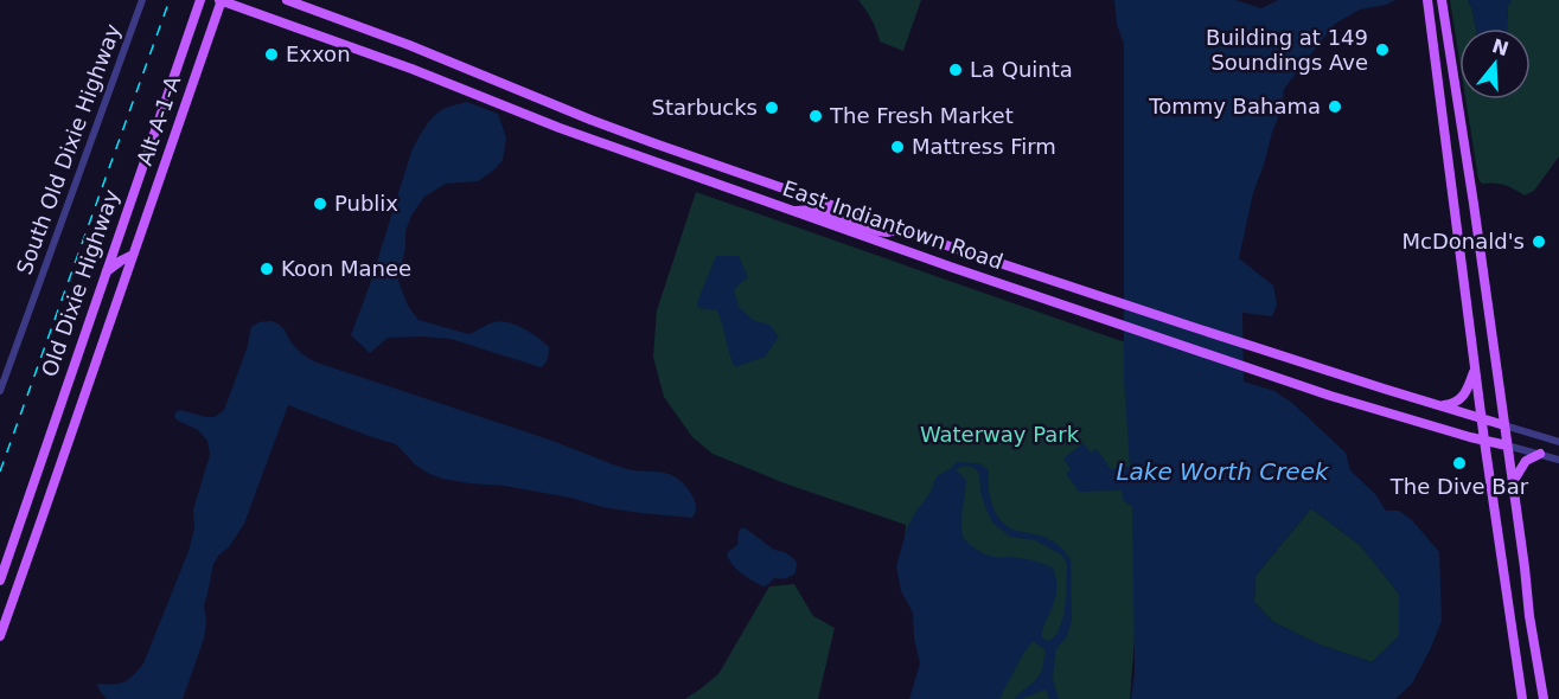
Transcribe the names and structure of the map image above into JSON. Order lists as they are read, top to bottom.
{
  "streets": {
    "main road": ["Alt A-1-A", "East Indiantown Road", "Old Dixie Highway"],
    "street": ["South Old Dixie Highway"]
  },
  "crossings": [
    ["Alt A-1-A", "East Indiantown Road"],
    ["Alt A-1-A", "Old Dixie Highway"]
  ],
  "water": ["Lake Worth Creek"],
  "parks": ["Waterway Park"],
  "places": [
    "Building at 149 Soundings Ave",
    "Exxon",
    "La Quinta",
    "Tommy Bahama",
    "Starbucks",
    "The Fresh Market",
    "Mattress Firm",
    "Publix",
    "McDonald's",
    "Koon Manee",
    "The Dive Bar"
  ],
  "north": "top"
}
